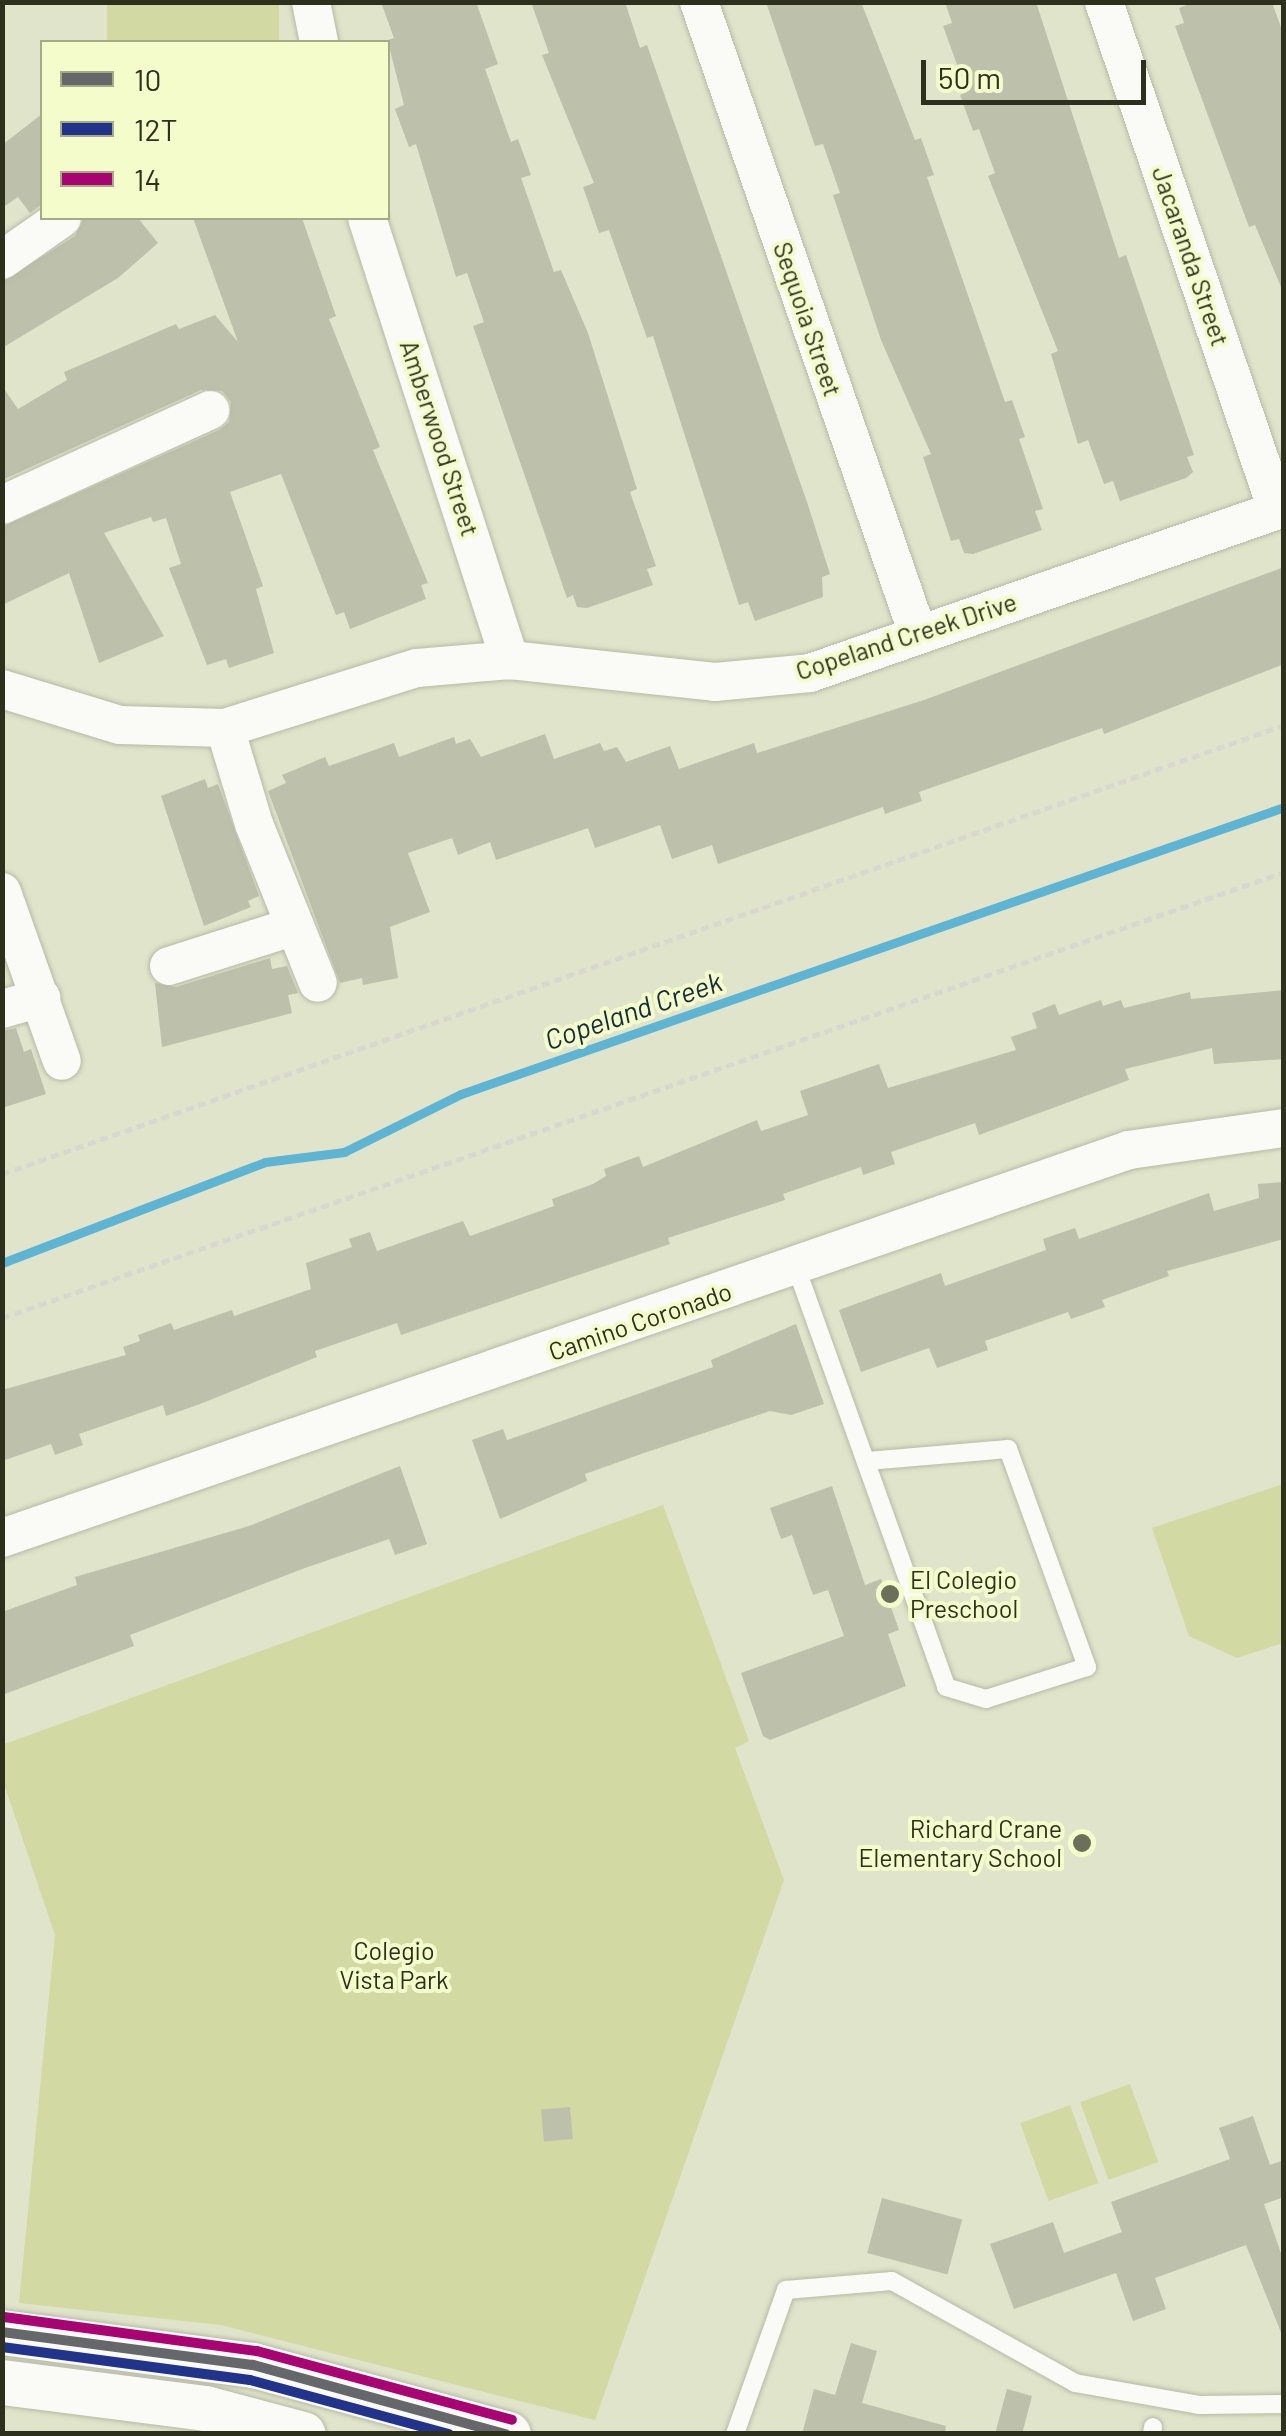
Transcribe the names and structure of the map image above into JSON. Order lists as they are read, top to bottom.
{
  "streets": {
    "street": [
      "Jacaranda Street",
      "Sequoia Street",
      "Amberwood Street",
      "Copeland Creek Drive",
      "Camino Coronado"
    ]
  },
  "crossings": [
    ["Jacaranda Street", "Copeland Creek Drive"],
    ["Sequoia Street", "Copeland Creek Drive"],
    ["Amberwood Street", "Copeland Creek Drive"]
  ],
  "water": ["Copeland Creek"],
  "parks": ["Colegio Vista Park"],
  "places": ["El Colegio Preschool", "Richard Crane Elementary School"],
  "lines": ["transit line 14", "transit line 10", "transit line 12T"],
  "legend": ["10", "12T", "14"],
  "scale_bar": "50 m"
}
